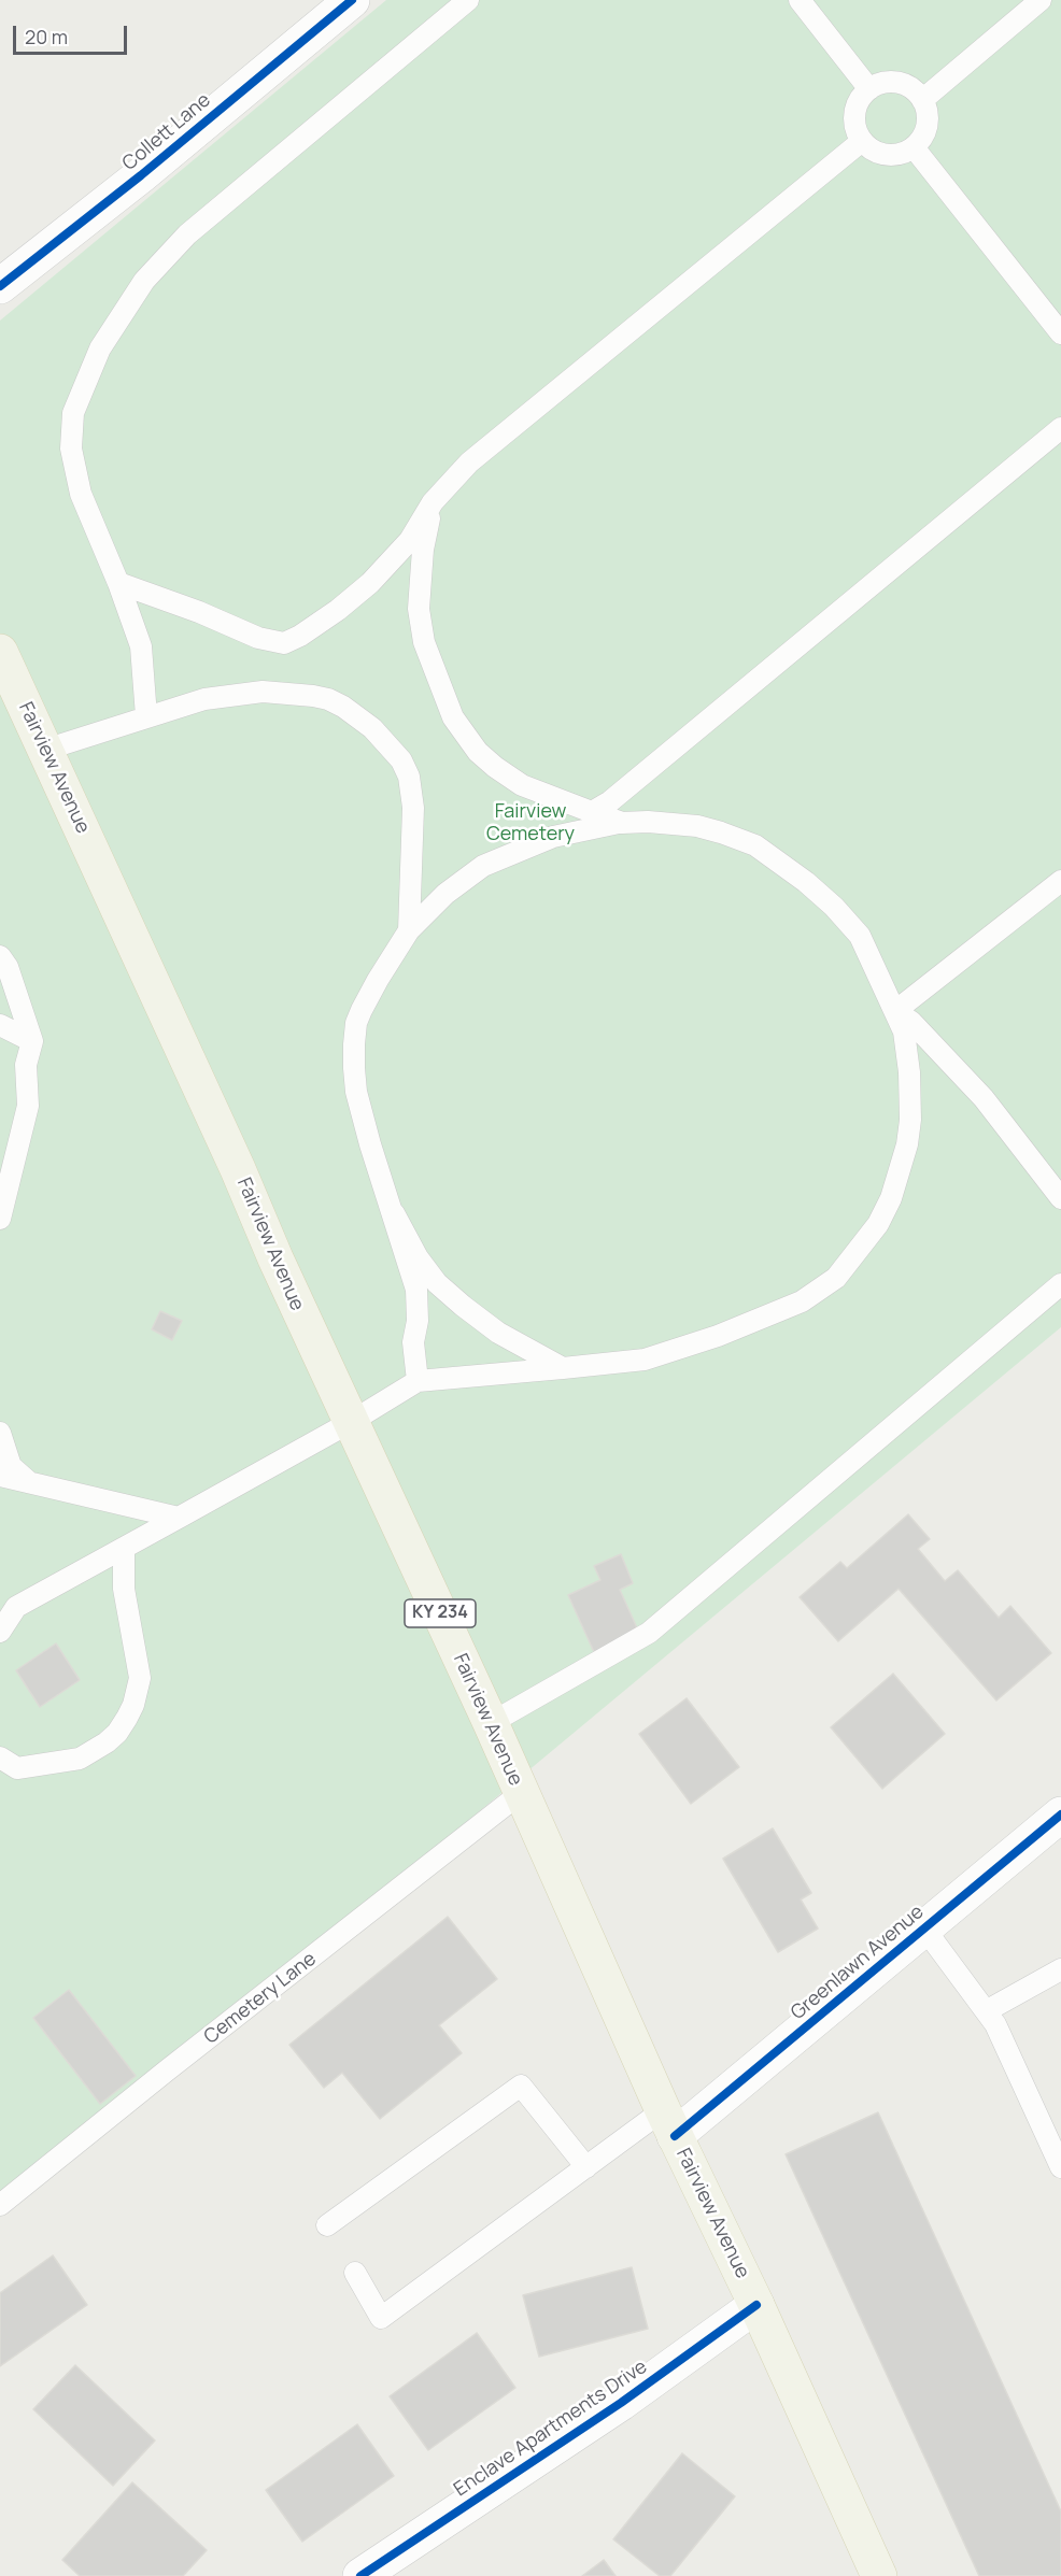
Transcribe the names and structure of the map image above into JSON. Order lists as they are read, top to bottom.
{
  "streets": {
    "main road": ["Fairview Avenue", "KY 234"],
    "street": ["Collett Lane", "Greenlawn Avenue", "Enclave Apartments Drive"],
    "lane": ["Cemetery Lane"]
  },
  "crossings": [
    ["Fairview Avenue", "Greenlawn Avenue"],
    ["Fairview Avenue", "Cemetery Lane"],
    ["Fairview Avenue", "Enclave Apartments Drive"]
  ],
  "parks": ["Fairview Cemetery"],
  "scale_bar": "20 m"
}
